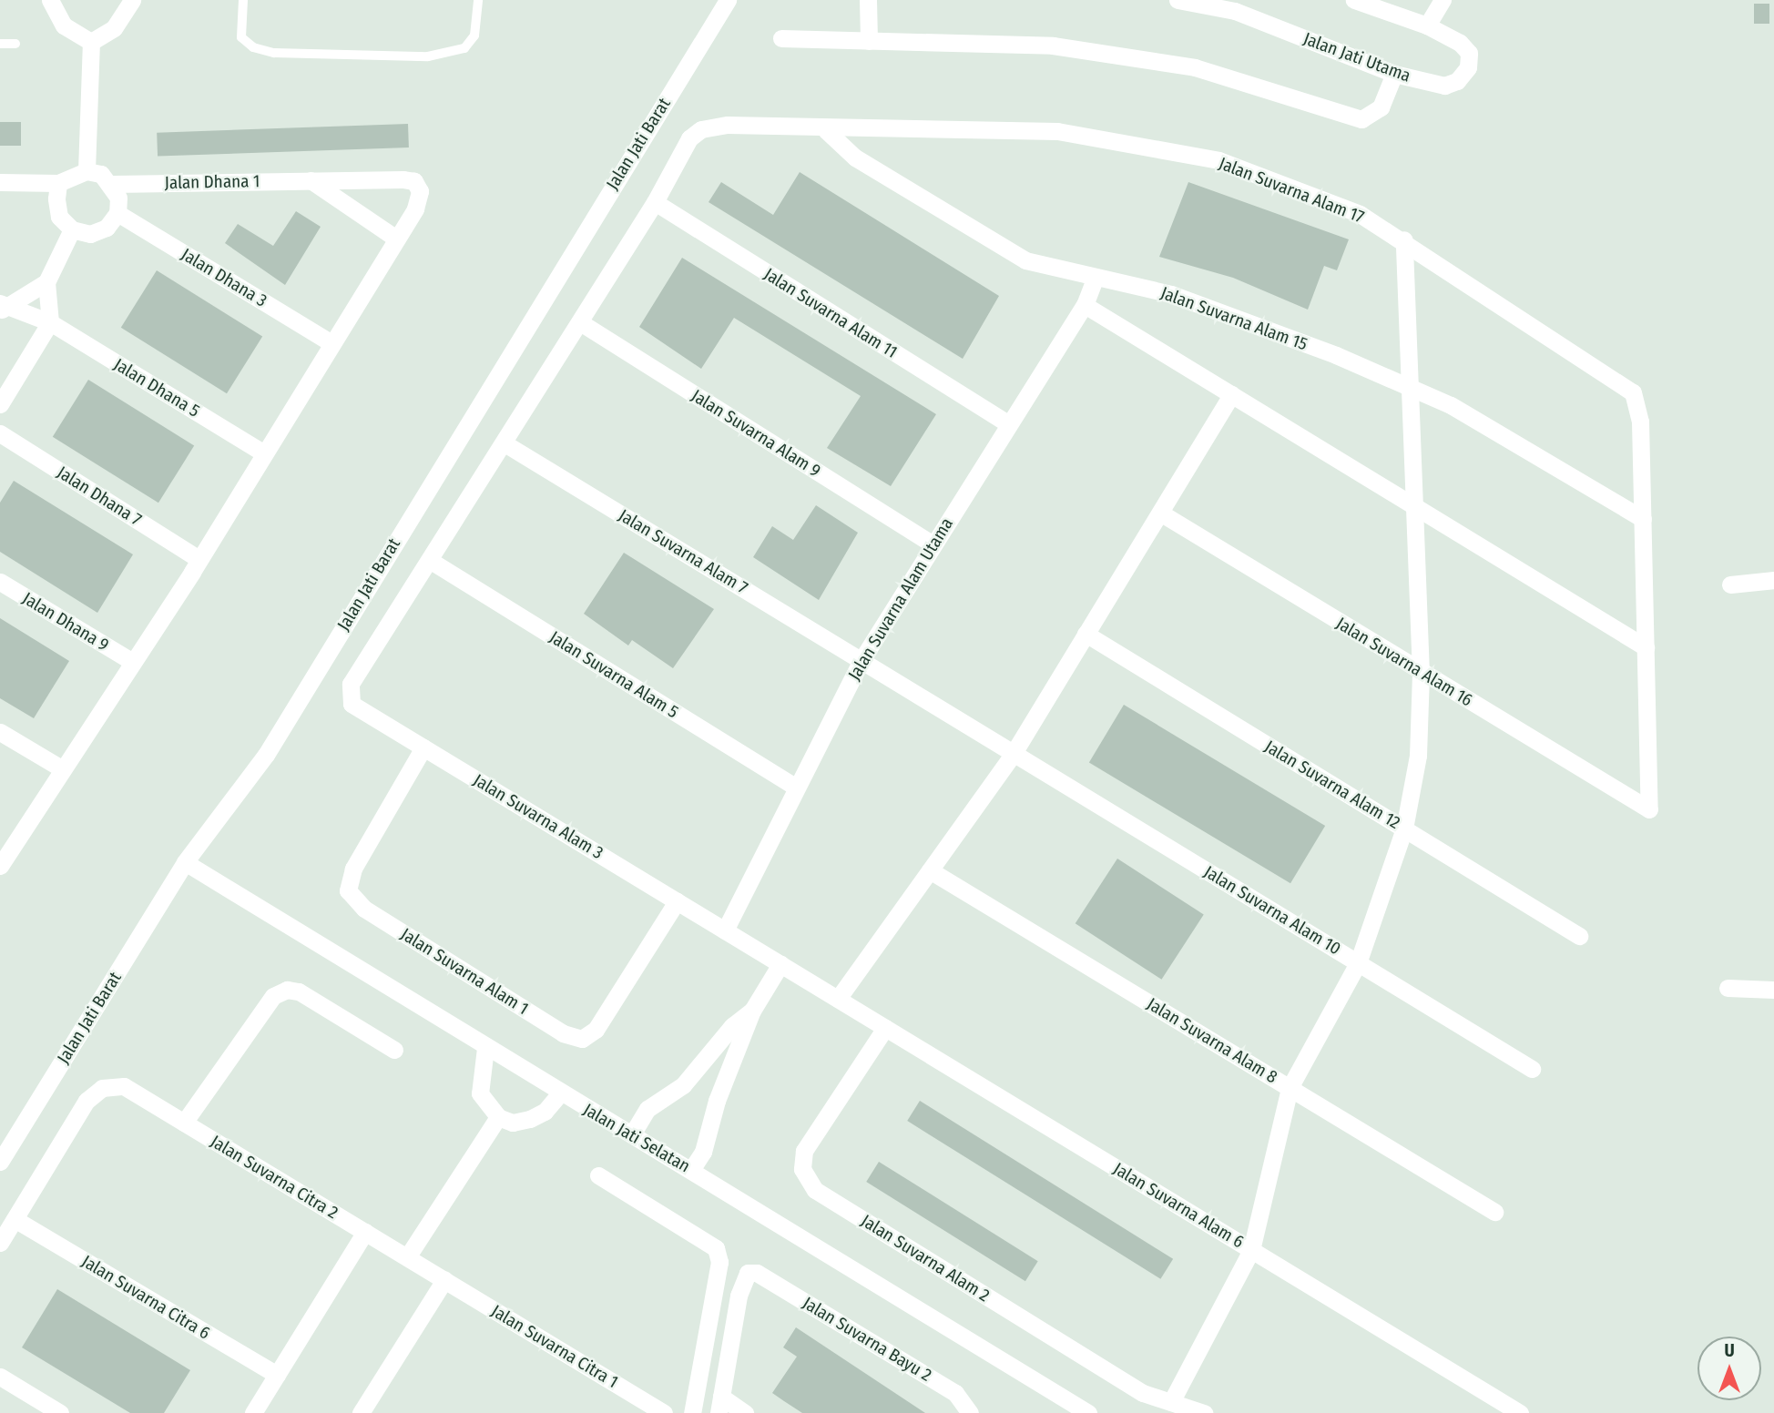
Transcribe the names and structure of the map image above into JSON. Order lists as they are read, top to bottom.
{
  "streets": {
    "street": [
      "Jalan Jati Utama",
      "Jalan Jati Barat",
      "Jalan Dhana 1",
      "Jalan Suvarna Alam 17",
      "Jalan Dhana 3",
      "Jalan Suvarna Alam 11",
      "Jalan Suvarna Alam 15",
      "Jalan Dhana 5",
      "Jalan Suvarna Alam 9",
      "Jalan Dhana 7",
      "Jalan Suvarna Alam 7",
      "Jalan Suvarna Alam Utama",
      "Jalan Dhana 9",
      "Jalan Suvarna Alam 16",
      "Jalan Suvarna Alam 5",
      "Jalan Suvarna Alam 12",
      "Jalan Suvarna Alam 3",
      "Jalan Suvarna Alam 10",
      "Jalan Suvarna Alam 1",
      "Jalan Suvarna Alam 8",
      "Jalan Jati Selatan",
      "Jalan Suvarna Citra 2",
      "Jalan Suvarna Alam 6",
      "Jalan Suvarna Alam 2",
      "Jalan Suvarna Citra 6",
      "Jalan Suvarna Bayu 2",
      "Jalan Suvarna Citra 1"
    ]
  },
  "crossings": [
    ["Jalan Jati Barat", "Jalan Jati Selatan"],
    ["Jalan Dhana 1", "Jalan Dhana 3"],
    ["Jalan Suvarna Alam 17", "Jalan Suvarna Alam 11"],
    ["Jalan Suvarna Alam 17", "Jalan Suvarna Alam 15"],
    ["Jalan Suvarna Alam 17", "Jalan Suvarna Alam 9"],
    ["Jalan Suvarna Alam 17", "Jalan Suvarna Alam 7"],
    ["Jalan Suvarna Alam 17", "Jalan Suvarna Alam 5"],
    ["Jalan Suvarna Alam 17", "Jalan Suvarna Alam 3"],
    ["Jalan Suvarna Alam 11", "Jalan Suvarna Alam Utama"],
    ["Jalan Suvarna Alam 15", "Jalan Suvarna Alam Utama"],
    ["Jalan Suvarna Alam 9", "Jalan Suvarna Alam Utama"],
    ["Jalan Suvarna Alam 7", "Jalan Suvarna Alam Utama"],
    ["Jalan Suvarna Alam 7", "Jalan Suvarna Alam 10"],
    ["Jalan Suvarna Alam Utama", "Jalan Suvarna Alam 5"],
    ["Jalan Suvarna Alam Utama", "Jalan Suvarna Alam 3"],
    ["Jalan Suvarna Alam 3", "Jalan Suvarna Alam 1"],
    ["Jalan Suvarna Alam 3", "Jalan Suvarna Alam 6"],
    ["Jalan Suvarna Citra 2", "Jalan Suvarna Citra 6"],
    ["Jalan Suvarna Citra 2", "Jalan Suvarna Citra 1"],
    ["Jalan Suvarna Alam 6", "Jalan Suvarna Alam 2"]
  ],
  "north": "top"
}
